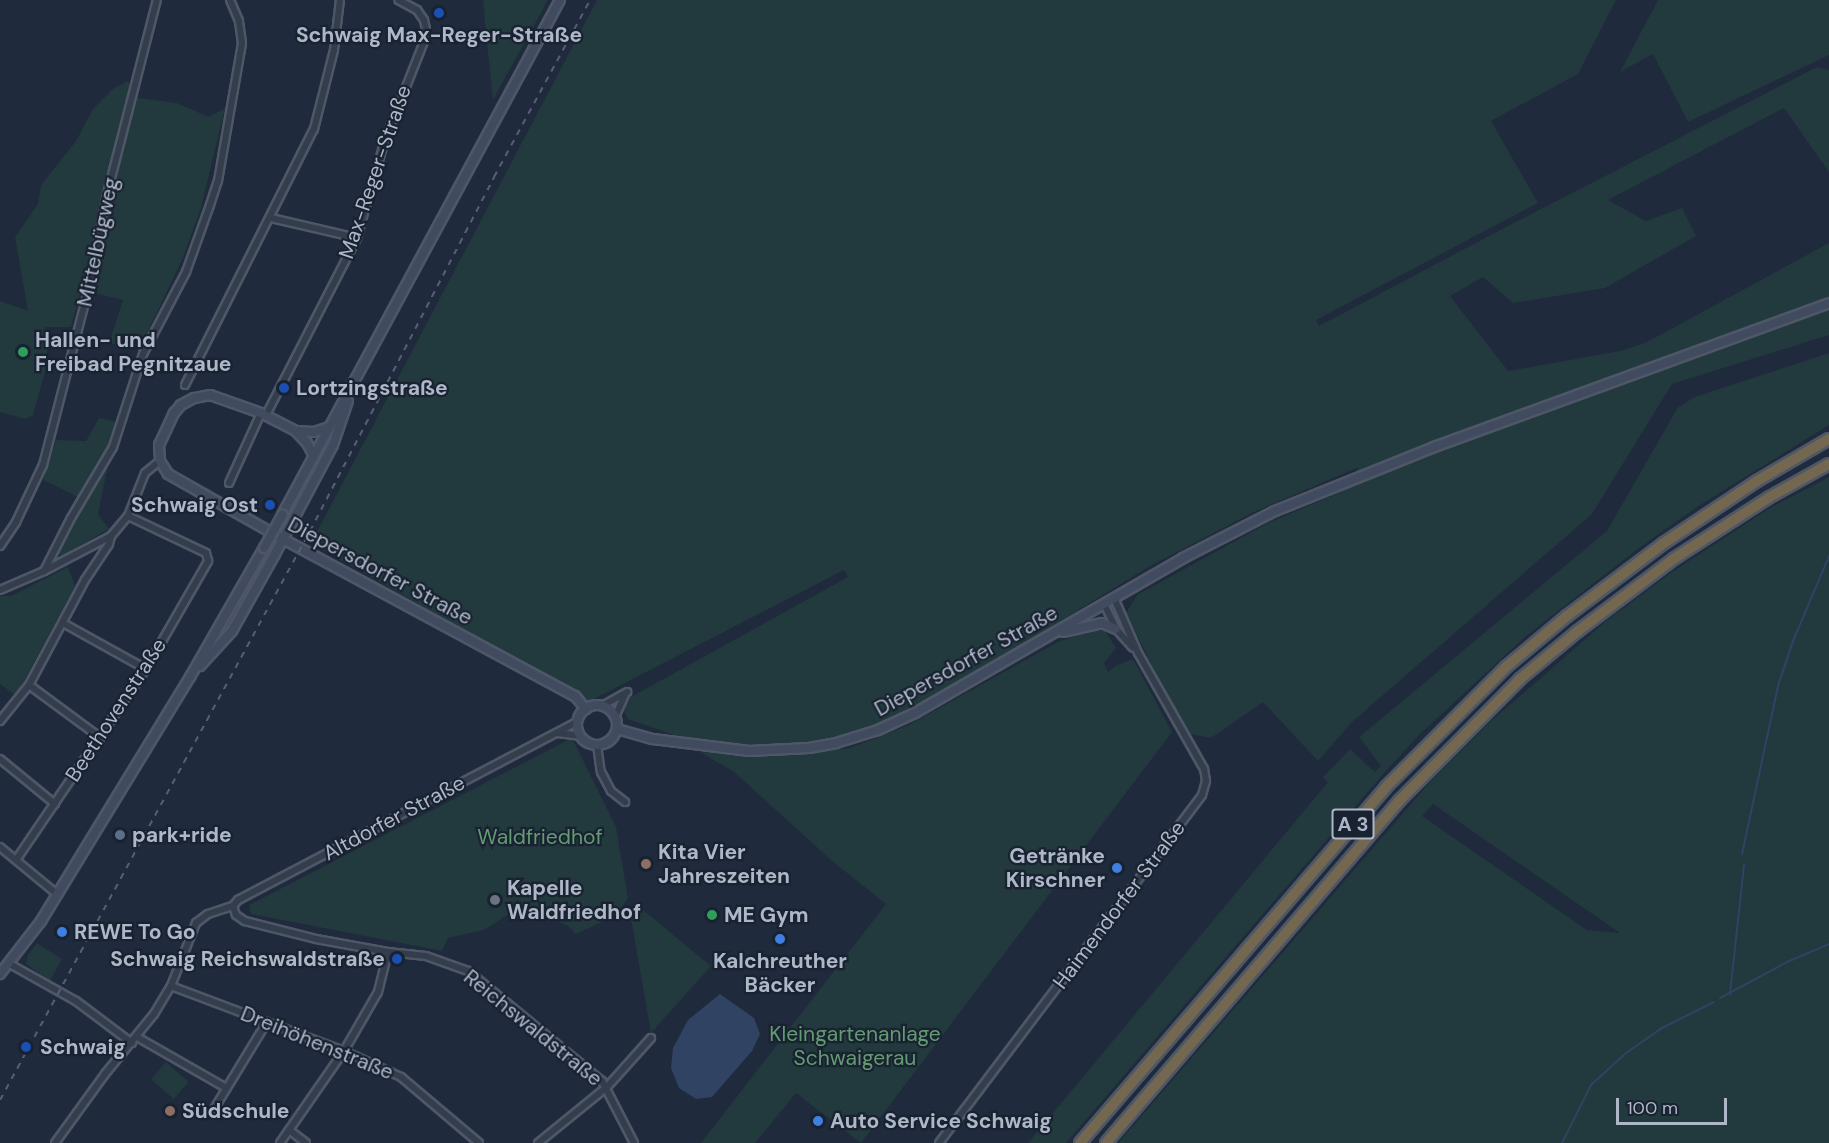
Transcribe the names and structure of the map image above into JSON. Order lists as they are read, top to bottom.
{
  "streets": {
    "highway": ["A 3"],
    "street": [
      "Max-Reger-Straße",
      "Mittelbügweg",
      "Diepersdorfer Straße",
      "Beethovenstraße",
      "Altdorfer Straße",
      "Haimendorfer Straße",
      "Reichswaldstraße",
      "Dreihöhenstraße"
    ]
  },
  "crossings": [
    ["Diepersdorfer Straße", "Altdorfer Straße"],
    ["Diepersdorfer Straße", "Haimendorfer Straße"],
    ["Altdorfer Straße", "Reichswaldstraße"],
    ["Altdorfer Straße", "Dreihöhenstraße"]
  ],
  "parks": ["Waldfriedhof", "Kleingartenanlage Schwaigerau"],
  "places": [
    "Schwaig Max-Reger-Straße",
    "Hallen- und Freibad Pegnitzaue",
    "Lortzingstraße",
    "Schwaig Ost",
    "park+ride",
    "Kita Vier Jahreszeiten",
    "Getränke Kirschner",
    "Kapelle Waldfriedhof",
    "ME Gym",
    "REWE To Go",
    "Kalchreuther Bäcker",
    "Schwaig Reichswaldstraße",
    "Schwaig",
    "Südschule",
    "Auto Service Schwaig"
  ],
  "scale_bar": "100 m"
}
